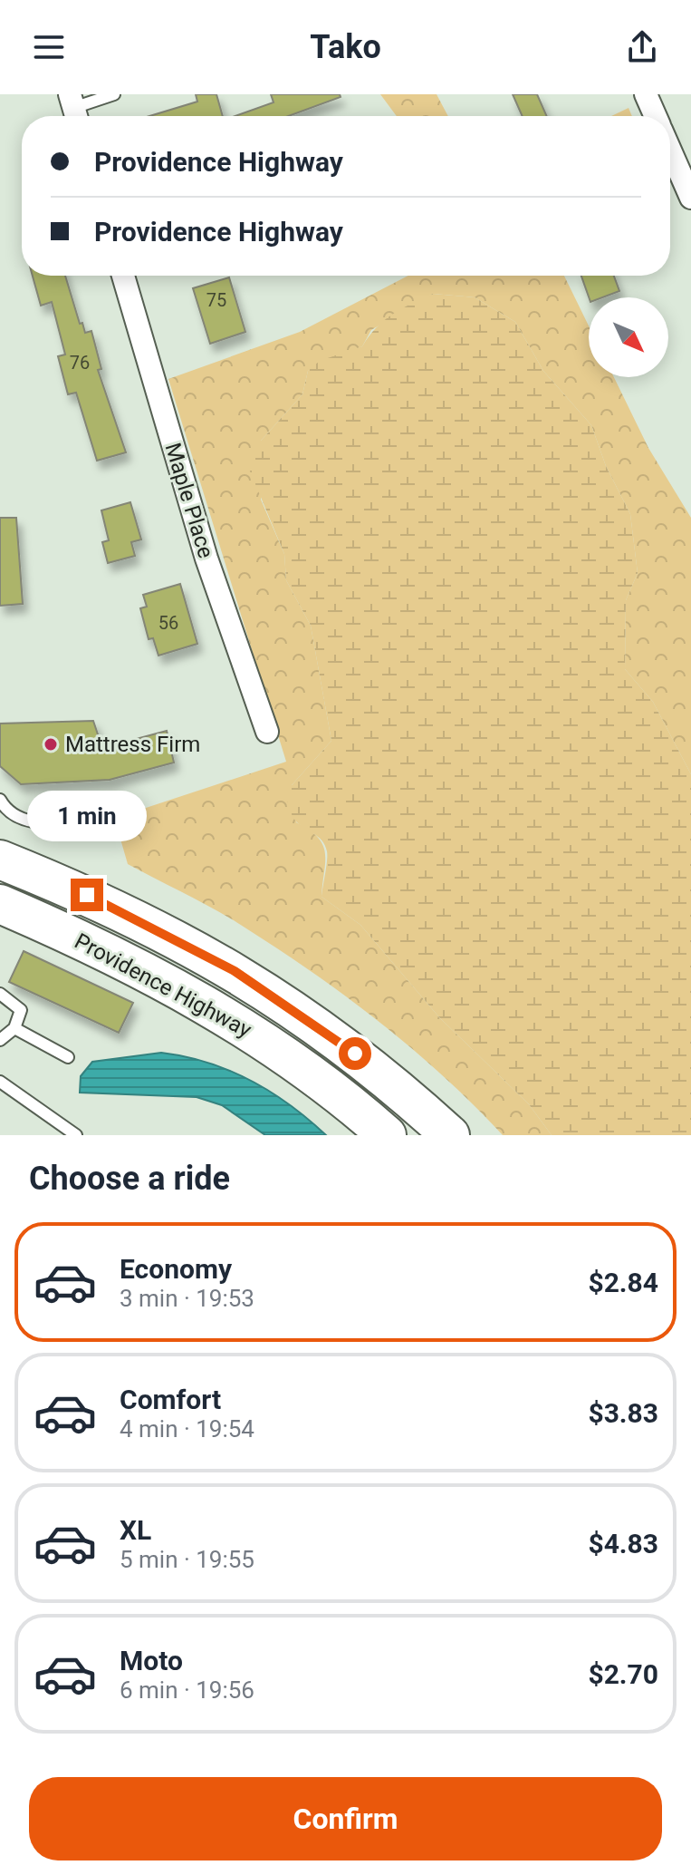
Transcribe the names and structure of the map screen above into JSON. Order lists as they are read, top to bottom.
{
  "streets": {
    "highway": ["Providence Highway"],
    "street": ["Maple Place"]
  },
  "places": ["Mattress Firm"],
  "house_numbers": ["75", "76", "56"],
  "north": "bottom right",
  "page": {
    "header": "Tako",
    "banner": ["Providence Highway", "Providence Highway"],
    "bubble": "1 min",
    "heading": "Choose a ride",
    "list": [
      {
        "name": "Economy",
        "note": "3 min · 19:53",
        "value": "$2.84"
      },
      {
        "name": "Comfort",
        "note": "4 min · 19:54",
        "value": "$3.83"
      },
      {
        "name": "XL",
        "note": "5 min · 19:55",
        "value": "$4.83"
      },
      {
        "name": "Moto",
        "note": "6 min · 19:56",
        "value": "$2.70"
      }
    ],
    "buttons": "Confirm"
  }
}
